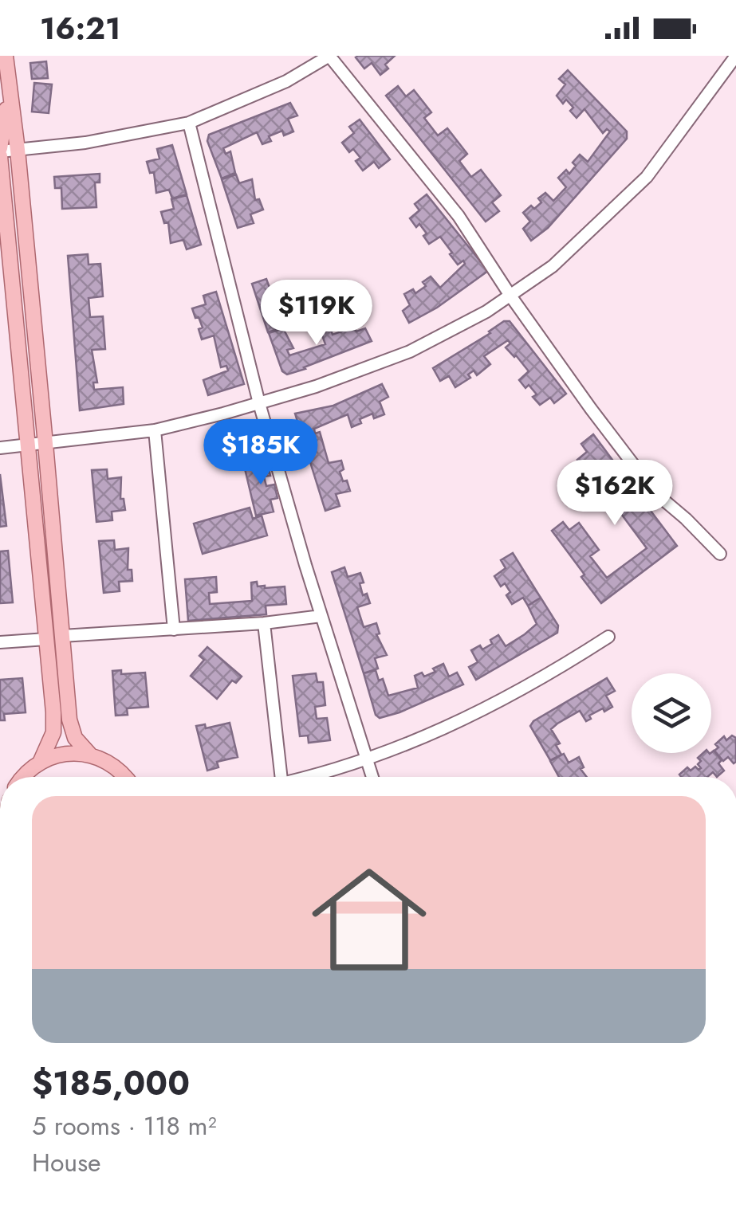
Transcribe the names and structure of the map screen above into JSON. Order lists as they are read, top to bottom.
{
  "page": {
    "status": "16:21",
    "price": ["$119K", "$185K", "$162K"],
    "list": [
      {
        "name": "$185,000",
        "note": "5 rooms · 118 m² · House"
      }
    ]
  }
}
